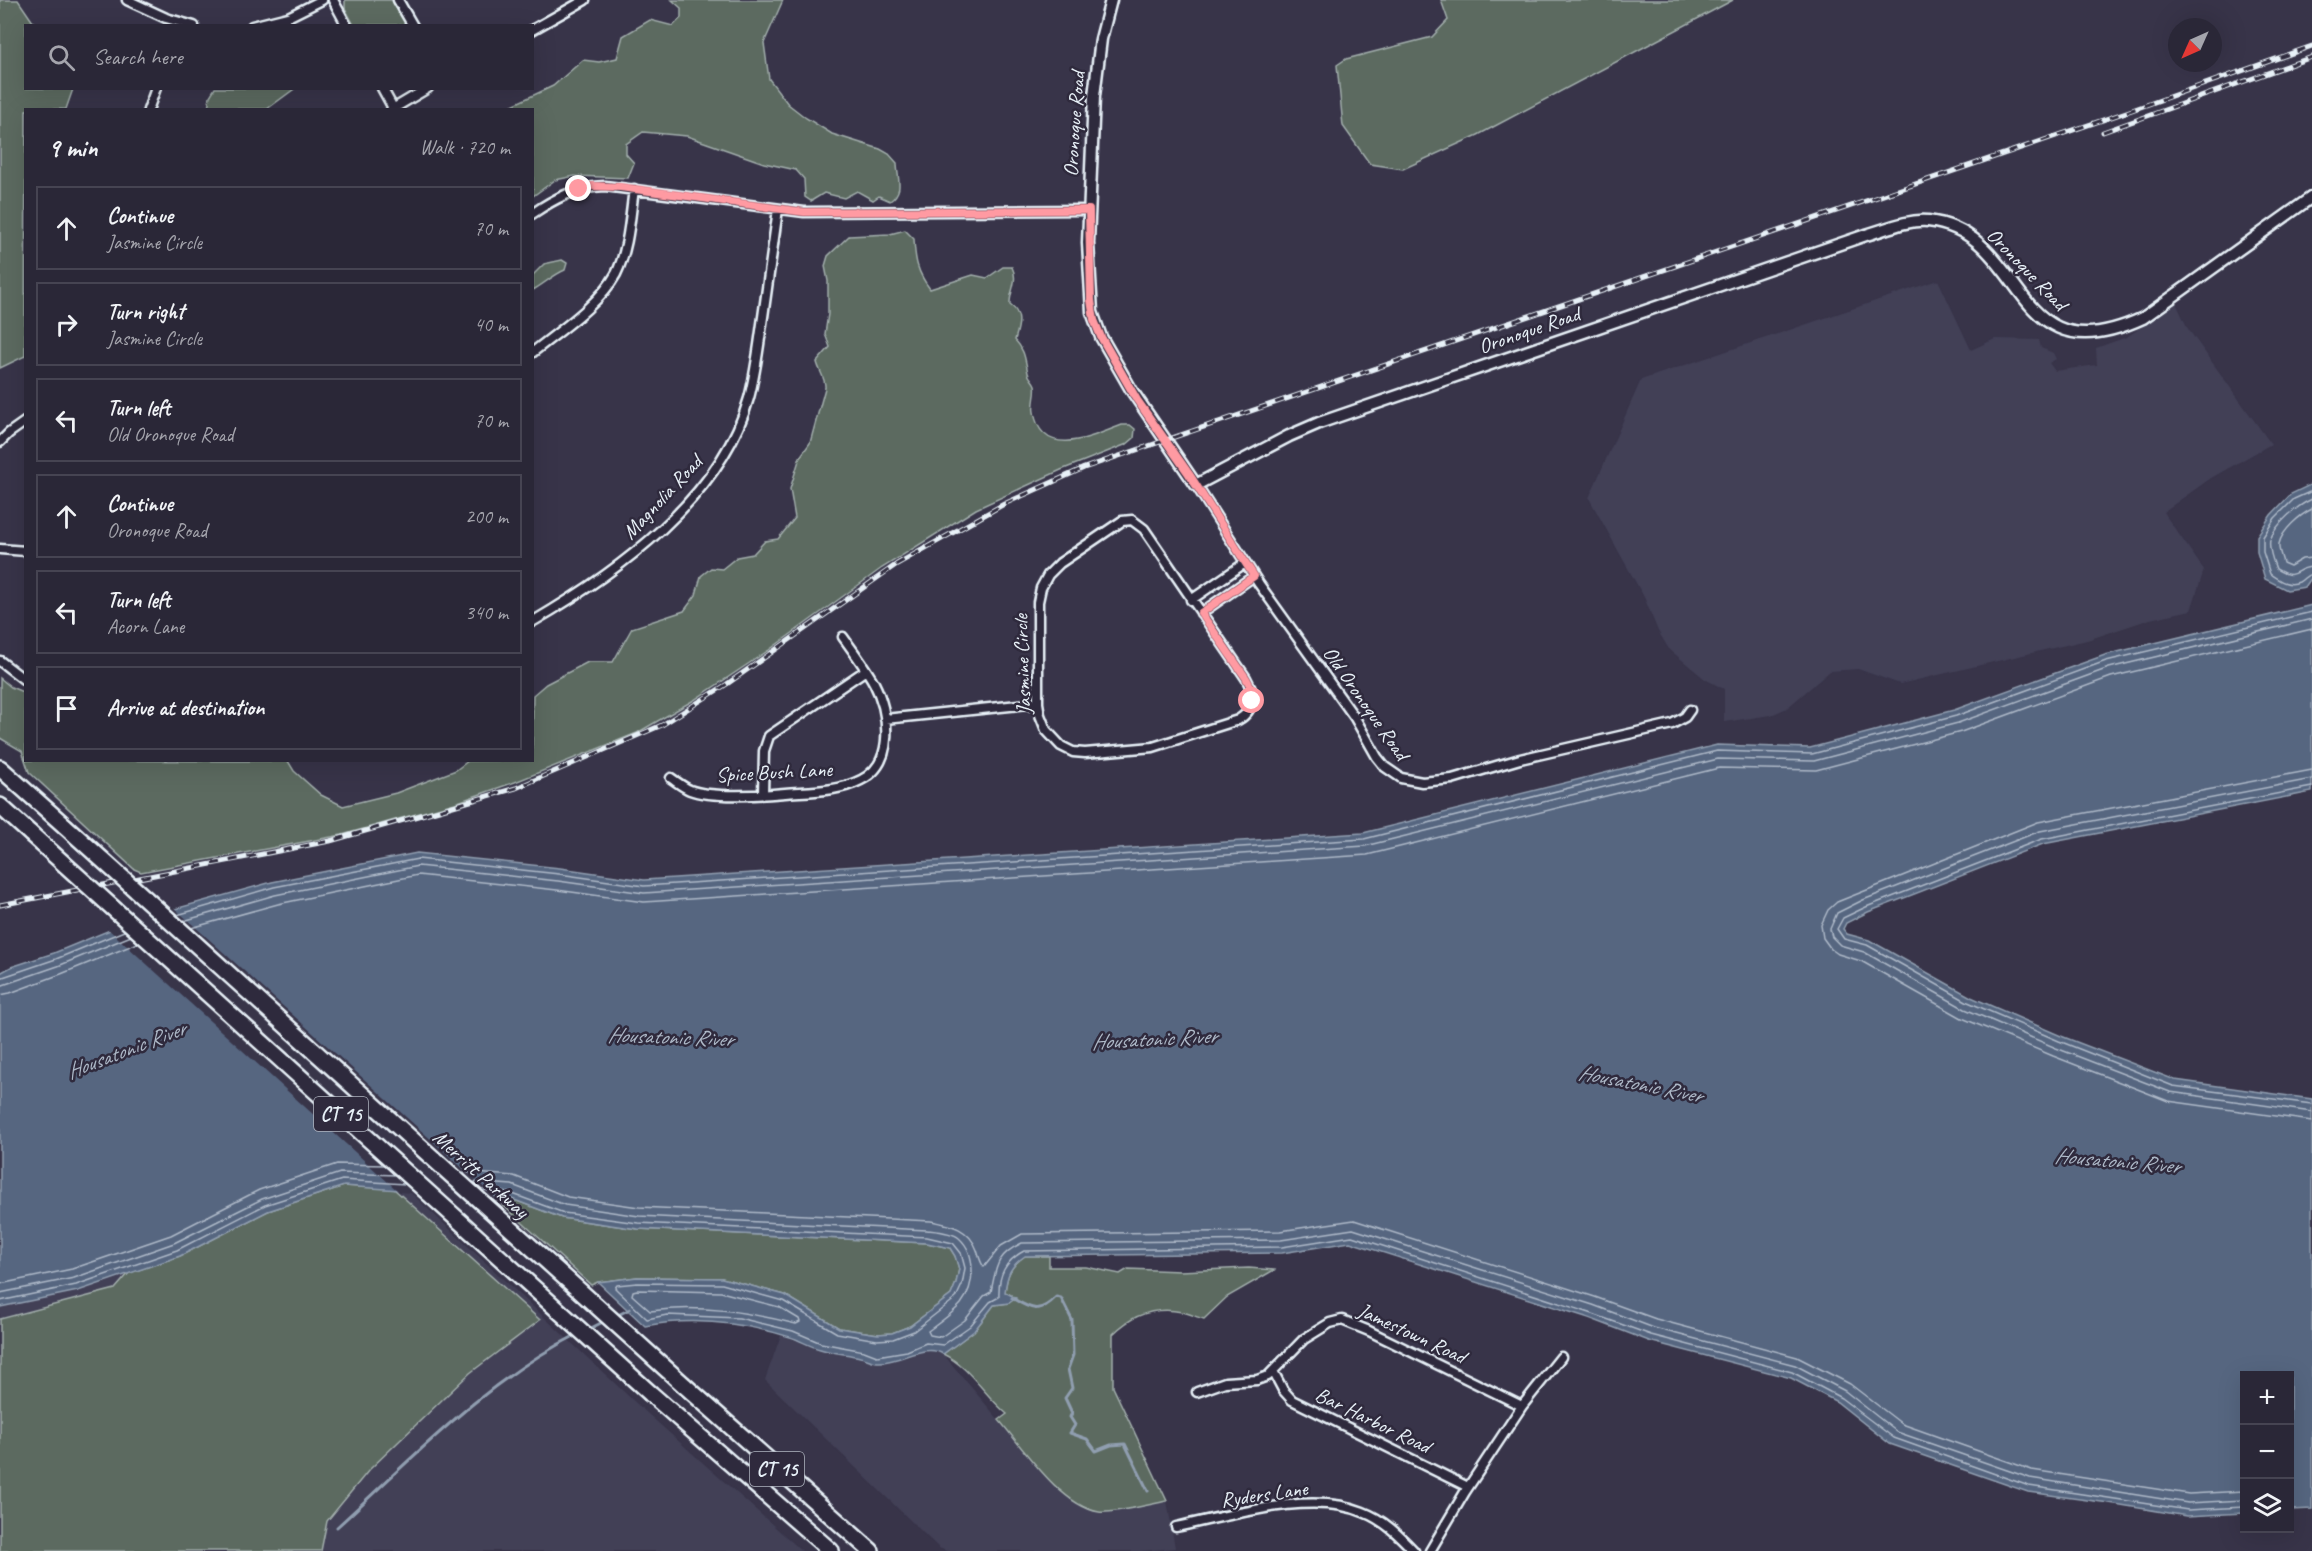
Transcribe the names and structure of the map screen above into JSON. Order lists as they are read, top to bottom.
{
  "streets": {
    "highway": ["CT 15", "Merritt Parkway"],
    "street": [
      "Oronoque Road",
      "Magnolia Road",
      "Jasmine Circle",
      "Old Oronoque Road",
      "Spice Bush Lane",
      "Jamestown Road",
      "Bar Harbor Road",
      "Ryders Lane"
    ]
  },
  "crossings": [
    ["Oronoque Road", "Old Oronoque Road"],
    ["Jamestown Road", "Bar Harbor Road"]
  ],
  "water": ["Housatonic River"],
  "north": "bottom left",
  "page": {
    "search": "Search here",
    "heading": ["9 min", "Walk · 720 m"],
    "list": [
      ["Continue", "Jasmine Circle", "70 m"],
      ["Turn right", "Jasmine Circle", "40 m"],
      ["Turn left", "Old Oronoque Road", "70 m"],
      ["Continue", "Oronoque Road", "200 m"],
      ["Turn left", "Acorn Lane", "340 m"],
      "Arrive at destination"
    ],
    "map_buttons": ["+", "−"]
  }
}
